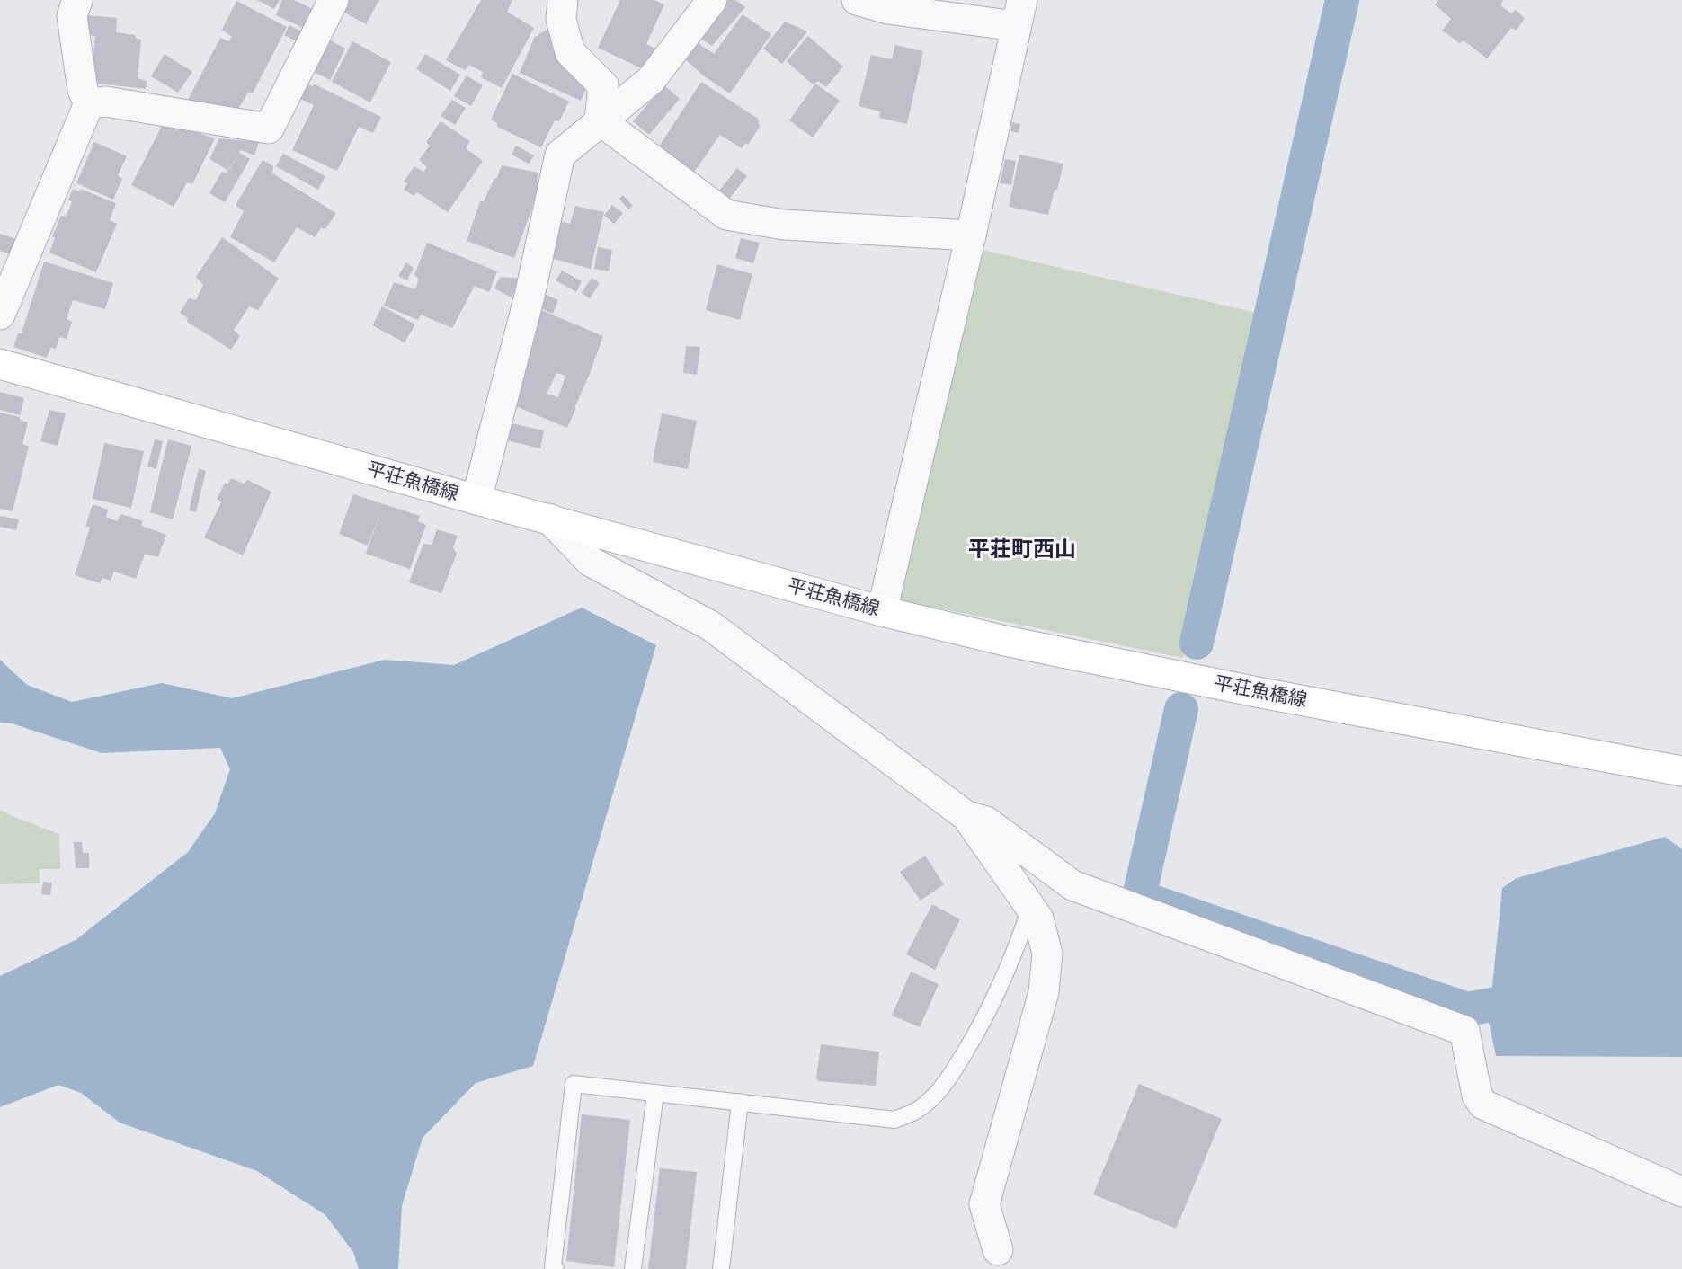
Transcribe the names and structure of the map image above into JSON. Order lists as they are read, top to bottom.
{
  "streets": {
    "main road": ["平荘魚橋線"]
  },
  "districts": ["平荘町西山"]
}
